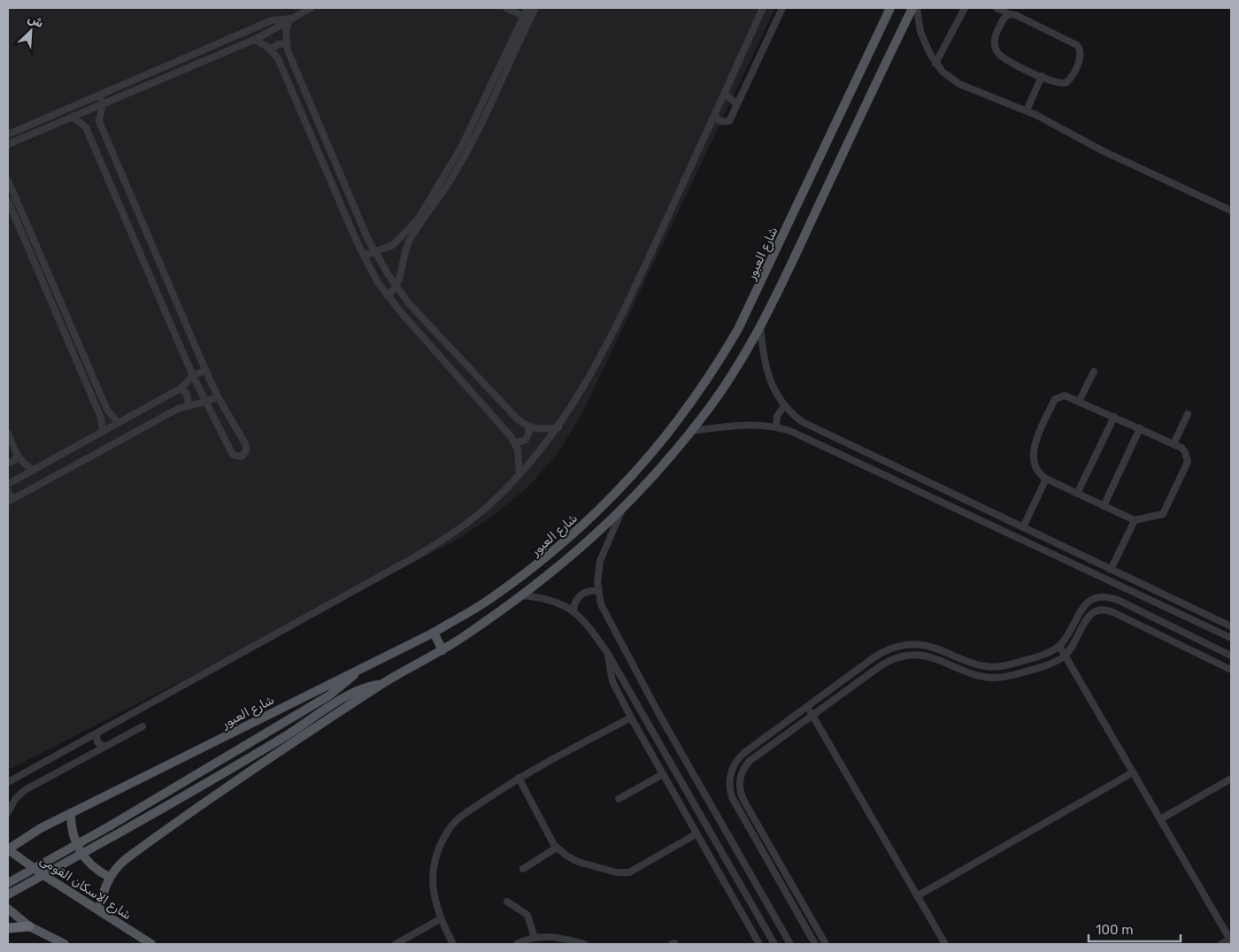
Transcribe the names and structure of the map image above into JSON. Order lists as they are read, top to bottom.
{
  "streets": {
    "main road": ["شارع العبور", "شارع الاسكان القومى"]
  },
  "crossings": [
    ["شارع العبور", "شارع الاسكان القومى"]
  ],
  "scale_bar": "100 m",
  "north": "top right"
}
